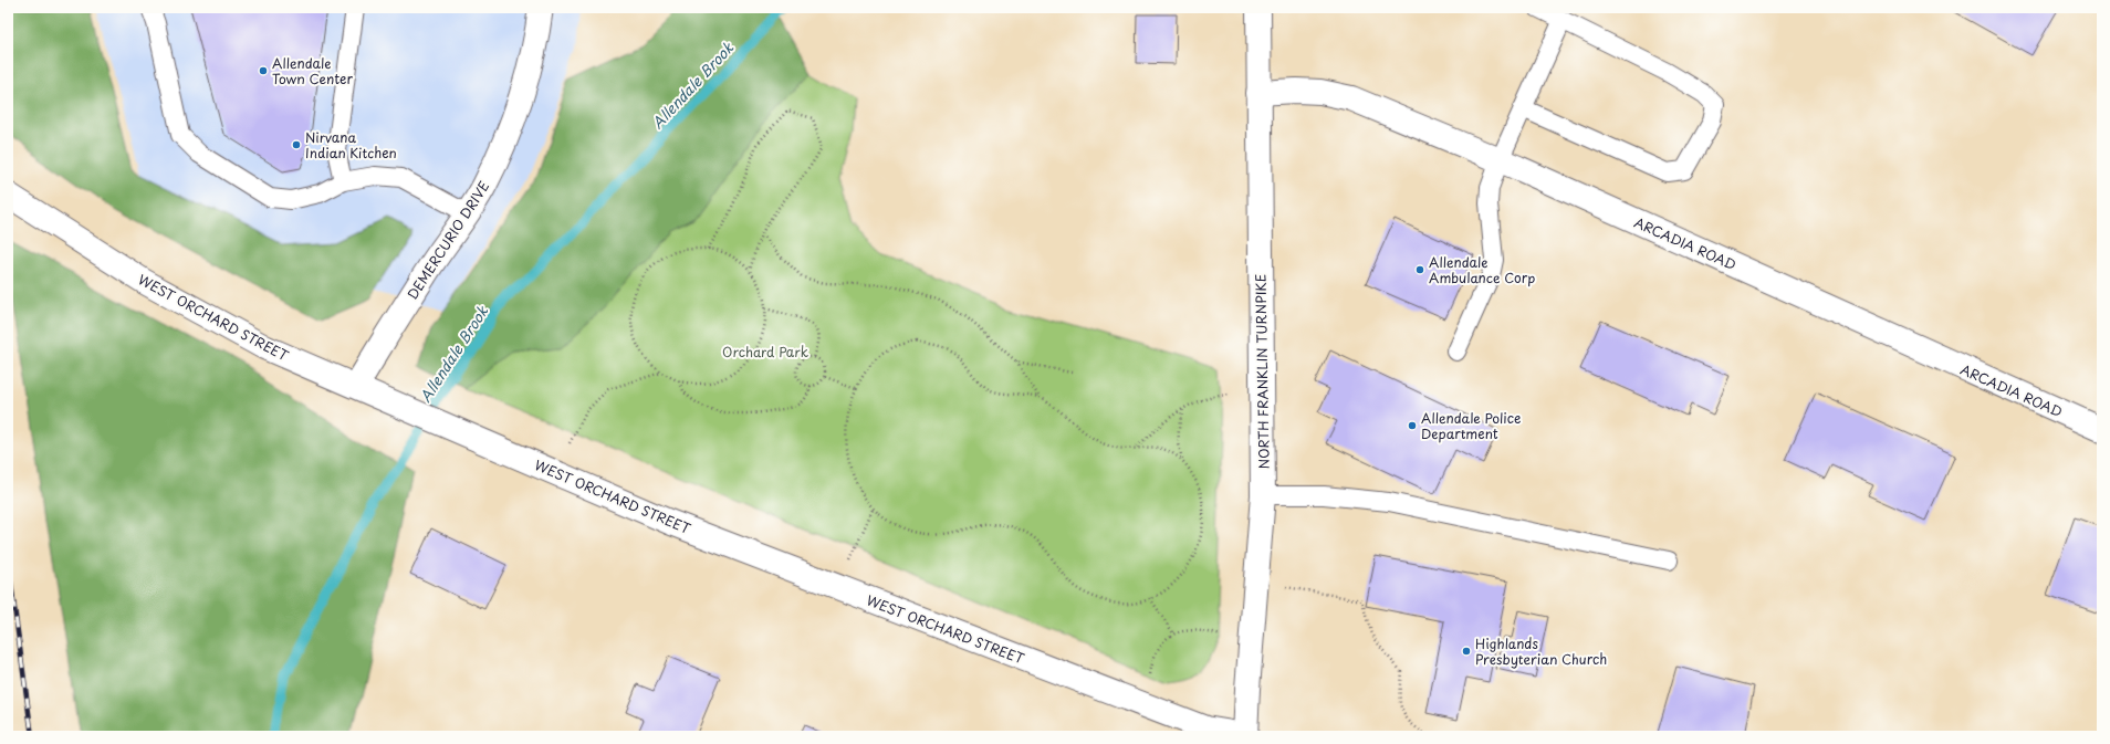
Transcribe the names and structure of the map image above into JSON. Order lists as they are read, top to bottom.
{
  "streets": {
    "main road": [
      "DEMERCURIO DRIVE",
      "ARCADIA ROAD",
      "WEST ORCHARD STREET",
      "NORTH FRANKLIN TURNPIKE"
    ]
  },
  "crossings": [
    ["DEMERCURIO DRIVE", "WEST ORCHARD STREET"],
    ["ARCADIA ROAD", "NORTH FRANKLIN TURNPIKE"],
    ["WEST ORCHARD STREET", "NORTH FRANKLIN TURNPIKE"]
  ],
  "water": ["Allendale Brook"],
  "parks": ["Orchard Park"],
  "places": [
    "Allendale Town Center",
    "Nirvana Indian Kitchen",
    "Allendale Ambulance Corp",
    "Allendale Police Department",
    "Highlands Presbyterian Church"
  ]
}
